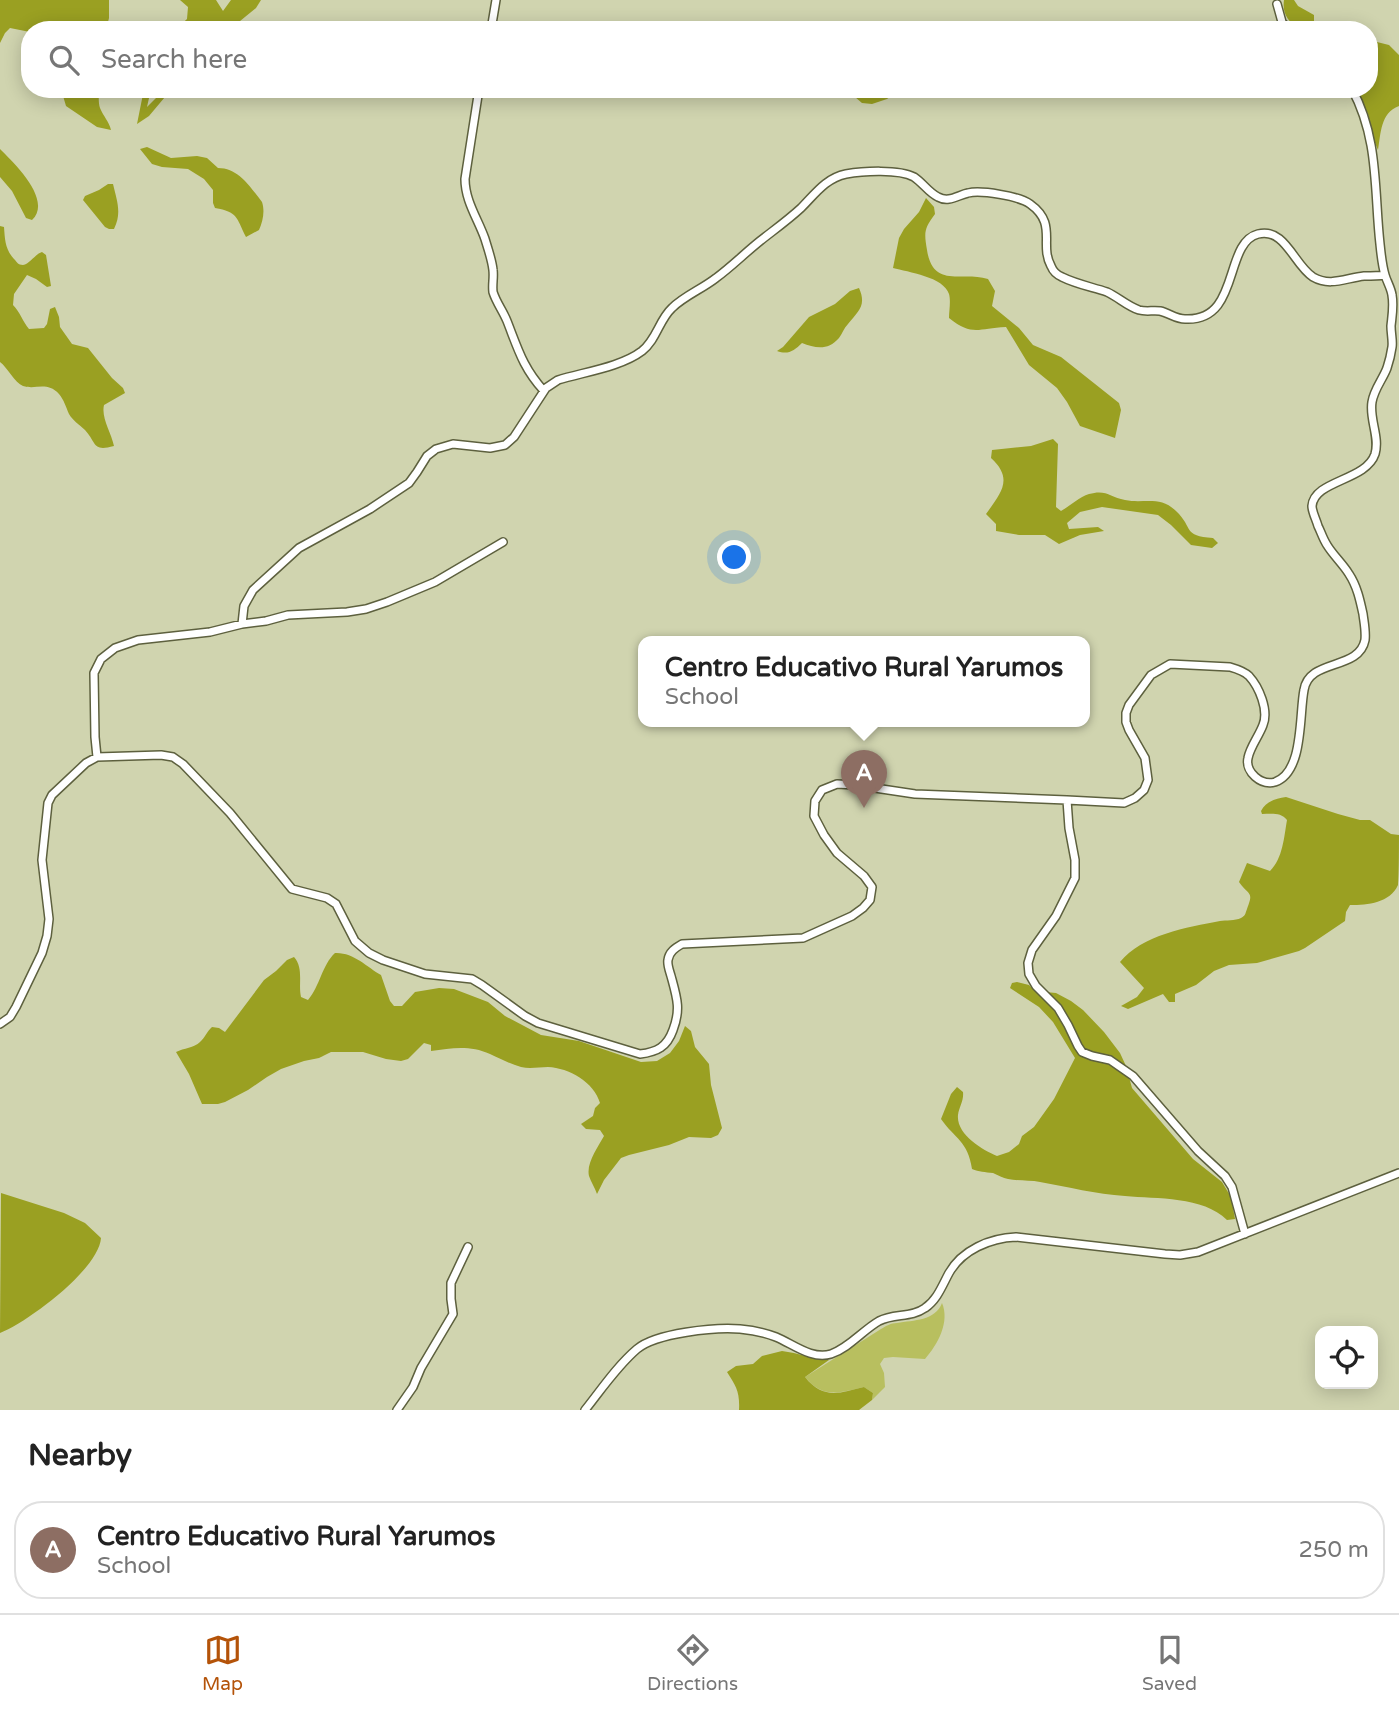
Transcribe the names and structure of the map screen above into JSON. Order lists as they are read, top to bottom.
{
  "page": {
    "search": "Search here",
    "popup": ["Centro Educativo Rural Yarumos", "School"],
    "pins": "A",
    "heading": "Nearby",
    "list": [
      {
        "mark": "A",
        "name": "Centro Educativo Rural Yarumos",
        "note": "School",
        "value": "250 m"
      }
    ],
    "nav": ["Map", "Directions", "Saved"]
  }
}
